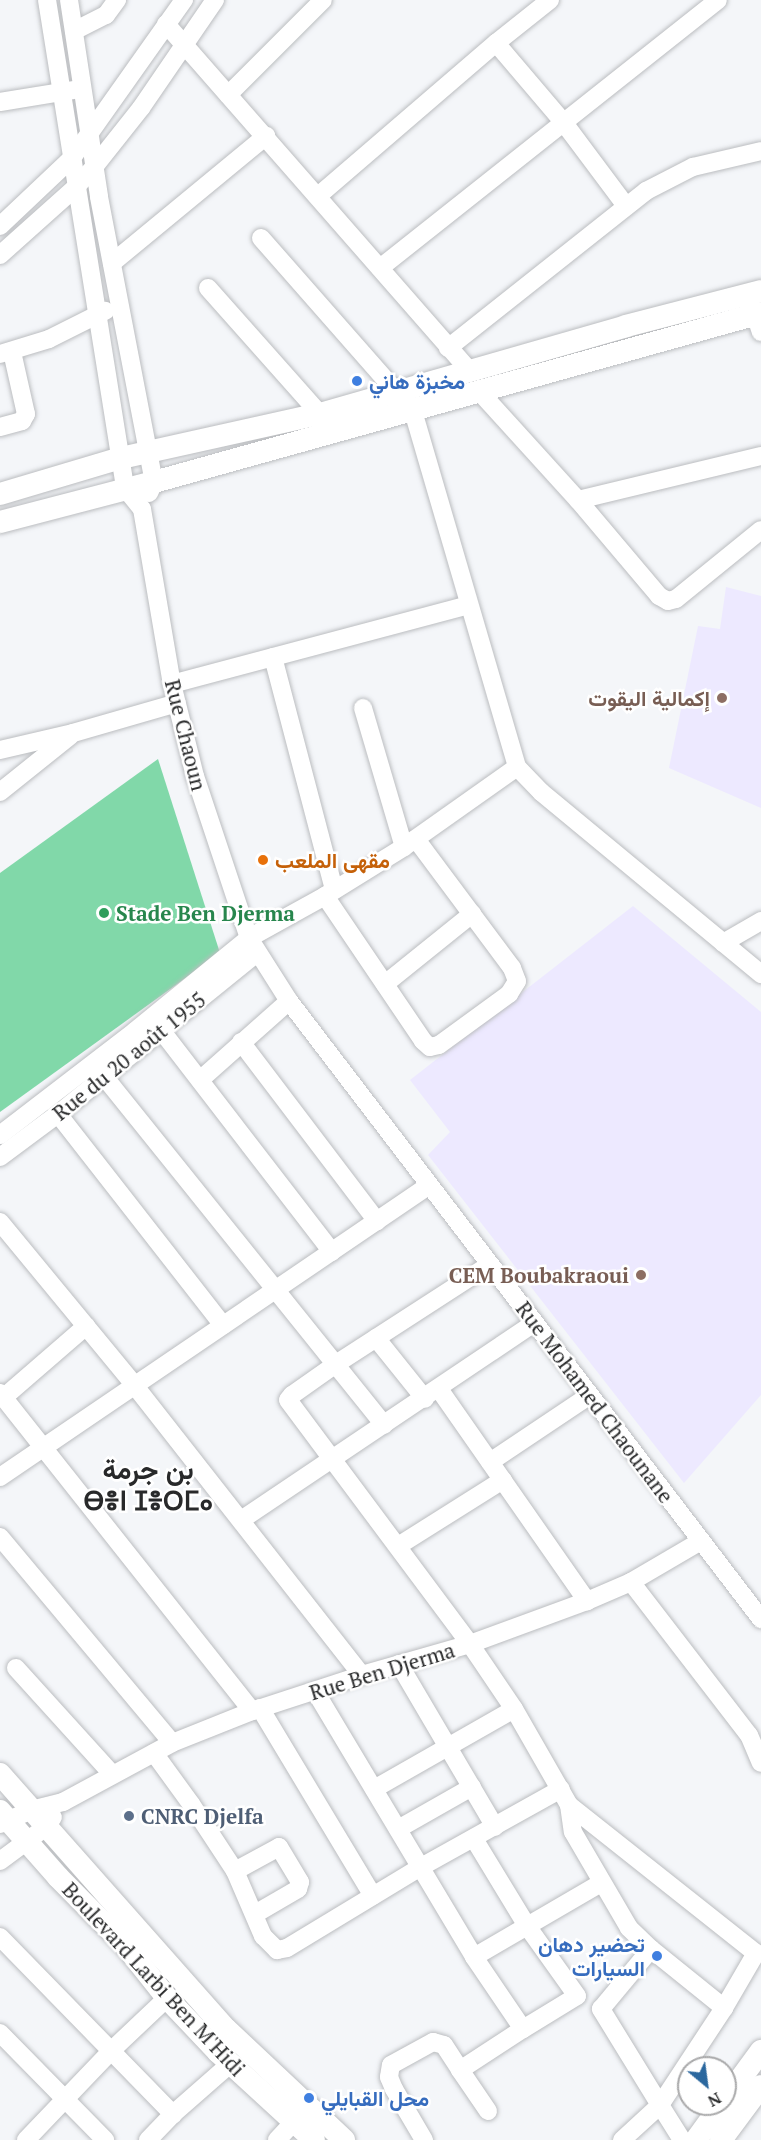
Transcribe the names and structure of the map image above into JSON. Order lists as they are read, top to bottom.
{
  "streets": {
    "main road": ["Boulevard Larbi Ben M'Hidi"],
    "street": [
      "Rue Chaoun",
      "Rue du 20 août 1955",
      "Rue Mohamed Chaounane",
      "Rue Ben Djerma"
    ]
  },
  "crossings": [
    ["Rue Chaoun", "Rue du 20 août 1955"],
    ["Rue Chaoun", "Rue Mohamed Chaounane"],
    ["Rue du 20 août 1955", "Rue Mohamed Chaounane"],
    ["Rue Mohamed Chaounane", "Rue Ben Djerma"],
    ["Rue Ben Djerma", "Boulevard Larbi Ben M'Hidi"]
  ],
  "districts": ["بن جرمة ⴱⴻⵏ ⵊⴻⵔⵎⴰ"],
  "places": [
    "مخبزة هاني",
    "إكمالية اليقوت",
    "مقهى الملعب",
    "Stade Ben Djerma",
    "CEM Boubakraoui",
    "CNRC Djelfa",
    "تحضير دهان السيارات",
    "محل القبايلي"
  ],
  "north": "bottom right"
}
